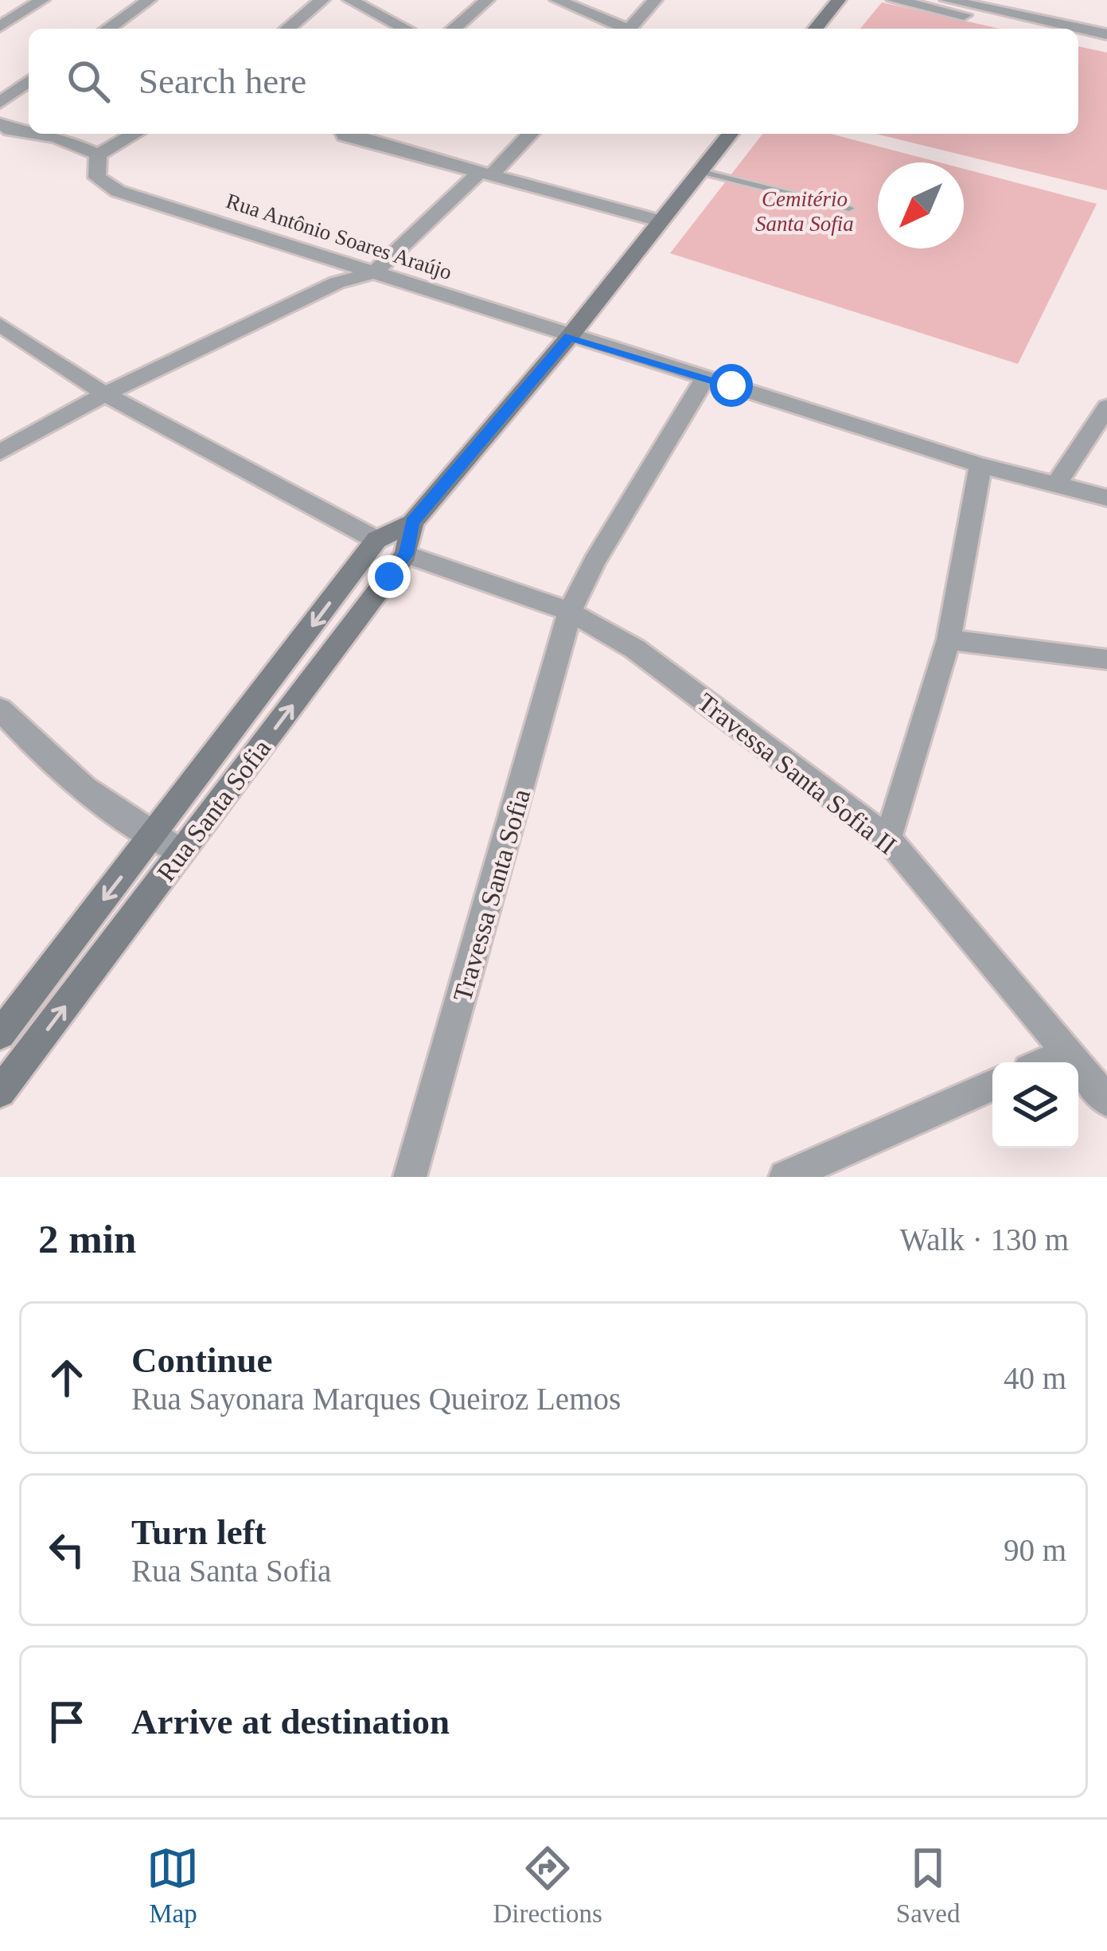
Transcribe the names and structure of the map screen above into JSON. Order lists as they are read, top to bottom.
{
  "streets": {
    "street": [
      "Rua Antônio Soares Araújo",
      "Travessa Santa Sofia II",
      "Rua Santa Sofia",
      "Travessa Santa Sofia"
    ]
  },
  "crossings": [
    ["Rua Antônio Soares Araújo", "Rua Santa Sofia"],
    ["Rua Antônio Soares Araújo", "Travessa Santa Sofia"],
    ["Travessa Santa Sofia II", "Rua Santa Sofia"],
    ["Travessa Santa Sofia II", "Travessa Santa Sofia"]
  ],
  "parks": ["Cemitério Santa Sofia"],
  "north": "bottom left",
  "page": {
    "search": "Search here",
    "heading": ["2 min", "Walk · 130 m"],
    "list": [
      ["Continue", "Rua Sayonara Marques Queiroz Lemos", "40 m"],
      ["Turn left", "Rua Santa Sofia", "90 m"],
      "Arrive at destination"
    ],
    "nav": ["Map", "Directions", "Saved"]
  }
}
